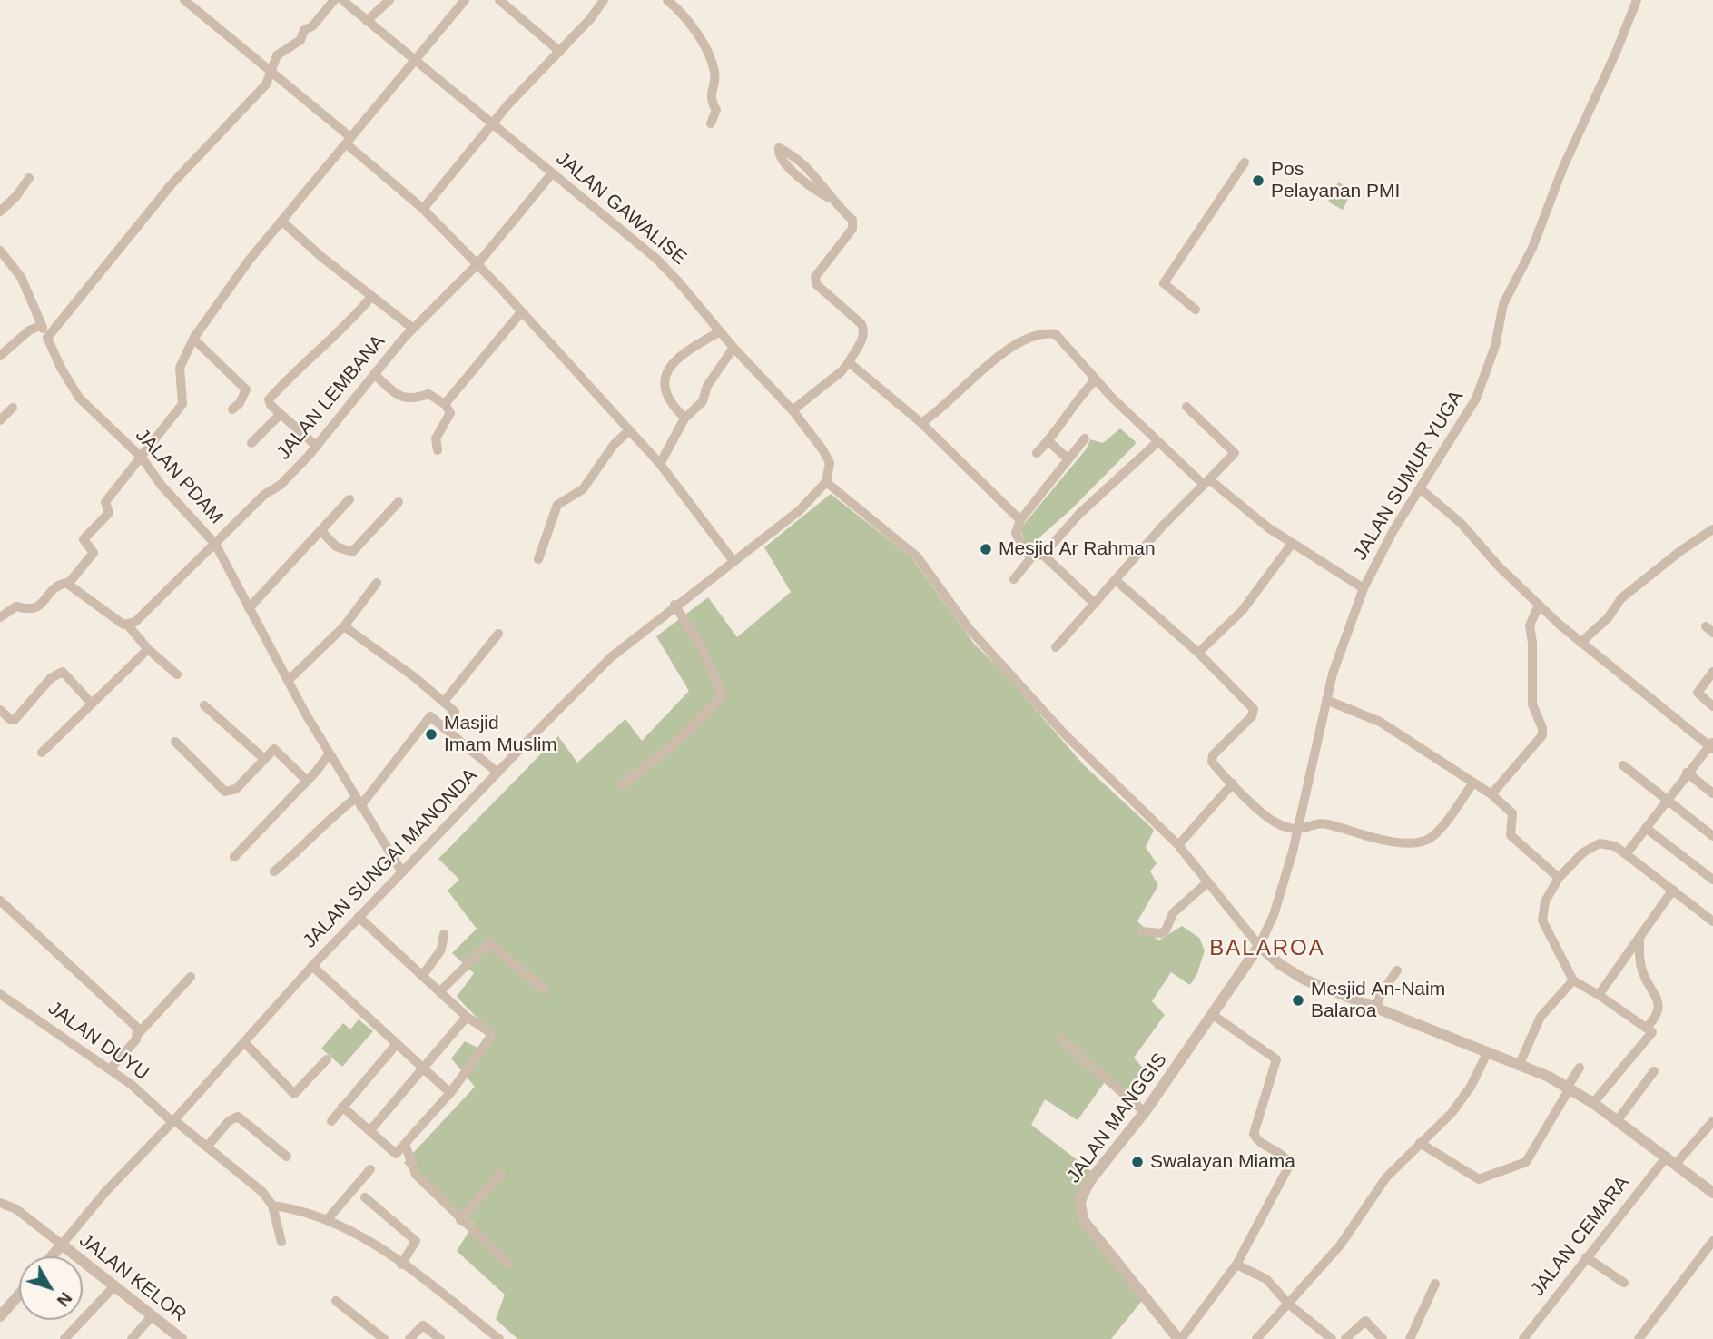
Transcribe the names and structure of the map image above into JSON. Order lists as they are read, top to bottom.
{
  "streets": {
    "street": [
      "JALAN GAWALISE",
      "JALAN LEMBANA",
      "JALAN SUMUR YUGA",
      "JALAN PDAM",
      "JALAN SUNGAI MANONDA",
      "JALAN DUYU",
      "JALAN MANGGIS",
      "JALAN CEMARA",
      "JALAN KELOR"
    ]
  },
  "crossings": [
    ["JALAN GAWALISE", "JALAN LEMBANA"],
    ["JALAN GAWALISE", "JALAN SUNGAI MANONDA"],
    ["JALAN LEMBANA", "JALAN PDAM"],
    ["JALAN SUMUR YUGA", "JALAN MANGGIS"],
    ["JALAN PDAM", "JALAN SUNGAI MANONDA"],
    ["JALAN SUNGAI MANONDA", "JALAN DUYU"],
    ["JALAN SUNGAI MANONDA", "JALAN KELOR"]
  ],
  "districts": ["BALAROA"],
  "places": [
    "Pos Pelayanan PMI",
    "Mesjid Ar Rahman",
    "Masjid Imam Muslim",
    "Mesjid An-Naim Balaroa",
    "Swalayan Miama"
  ],
  "north": "bottom right"
}
